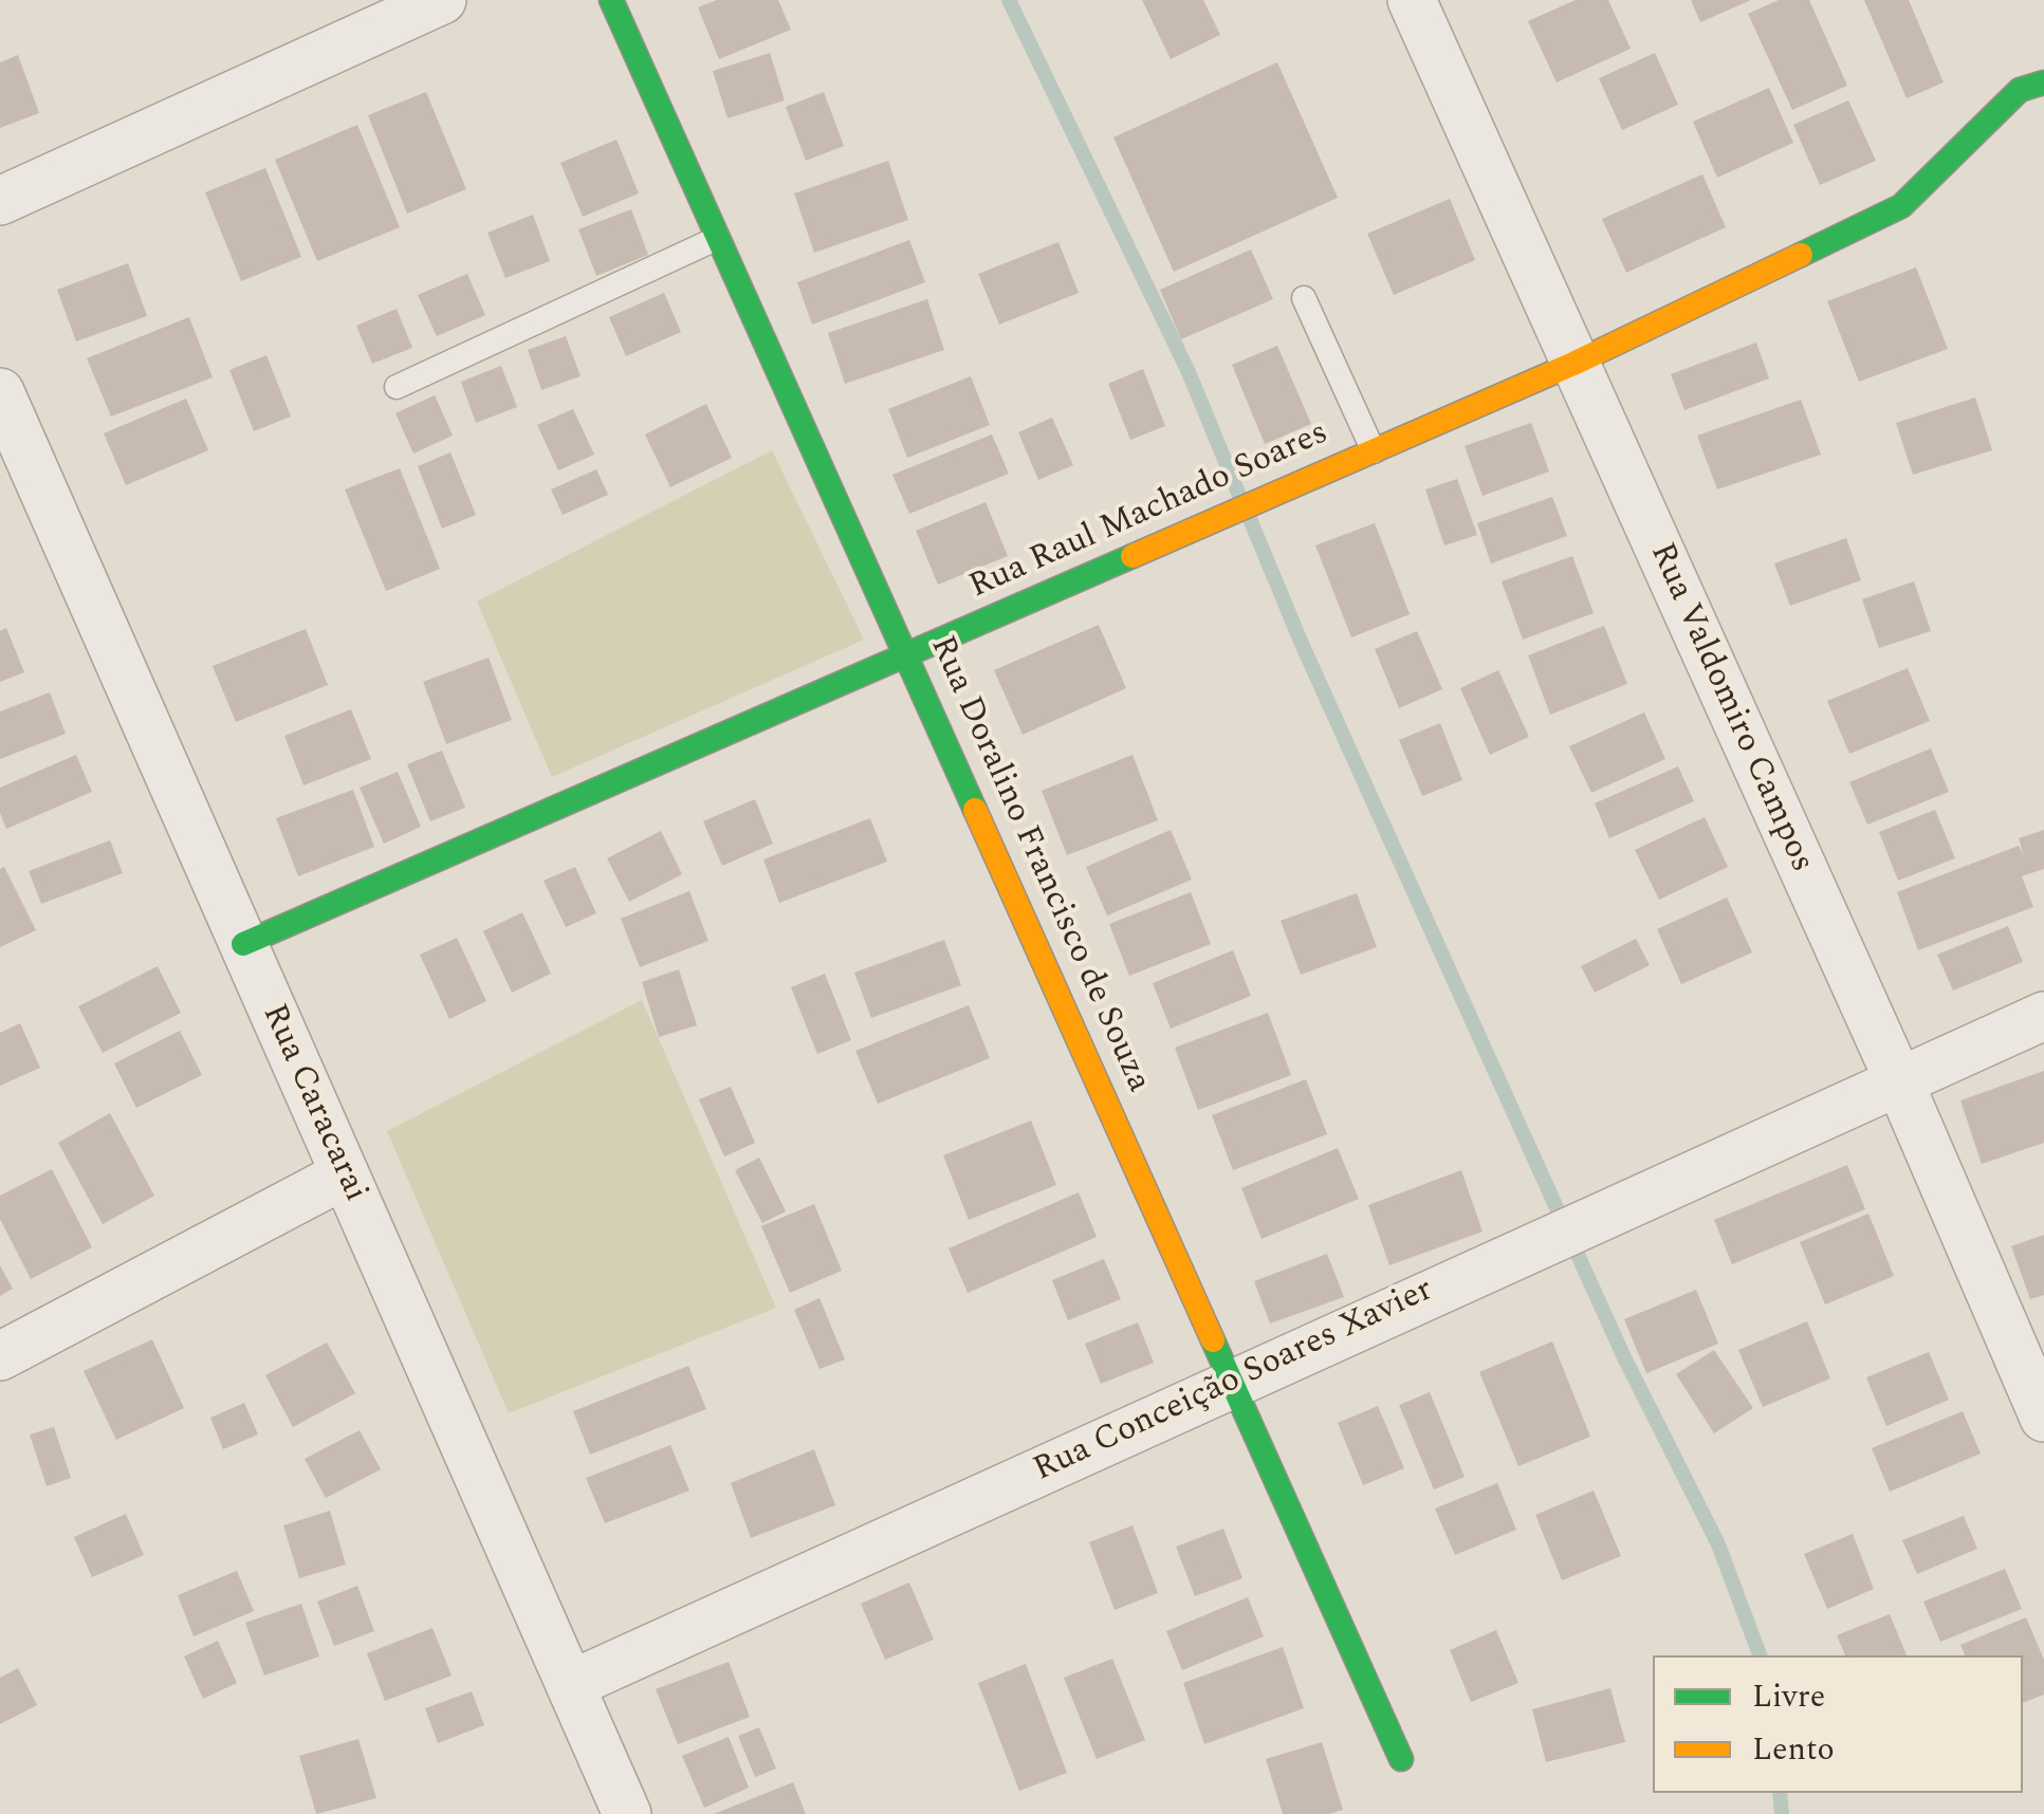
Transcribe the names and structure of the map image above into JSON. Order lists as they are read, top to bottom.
{
  "streets": {
    "street": [
      "Rua Raul Machado Soares",
      "Rua Valdomiro Campos",
      "Rua Doralino Francisco de Souza",
      "Rua Caracarai",
      "Rua Conceição Soares Xavier"
    ]
  },
  "crossings": [
    ["Rua Raul Machado Soares", "Rua Valdomiro Campos"],
    ["Rua Raul Machado Soares", "Rua Doralino Francisco de Souza"],
    ["Rua Raul Machado Soares", "Rua Caracarai"],
    ["Rua Valdomiro Campos", "Rua Conceição Soares Xavier"],
    ["Rua Doralino Francisco de Souza", "Rua Conceição Soares Xavier"],
    ["Rua Caracarai", "Rua Conceição Soares Xavier"]
  ],
  "legend": ["Livre", "Lento"]
}
